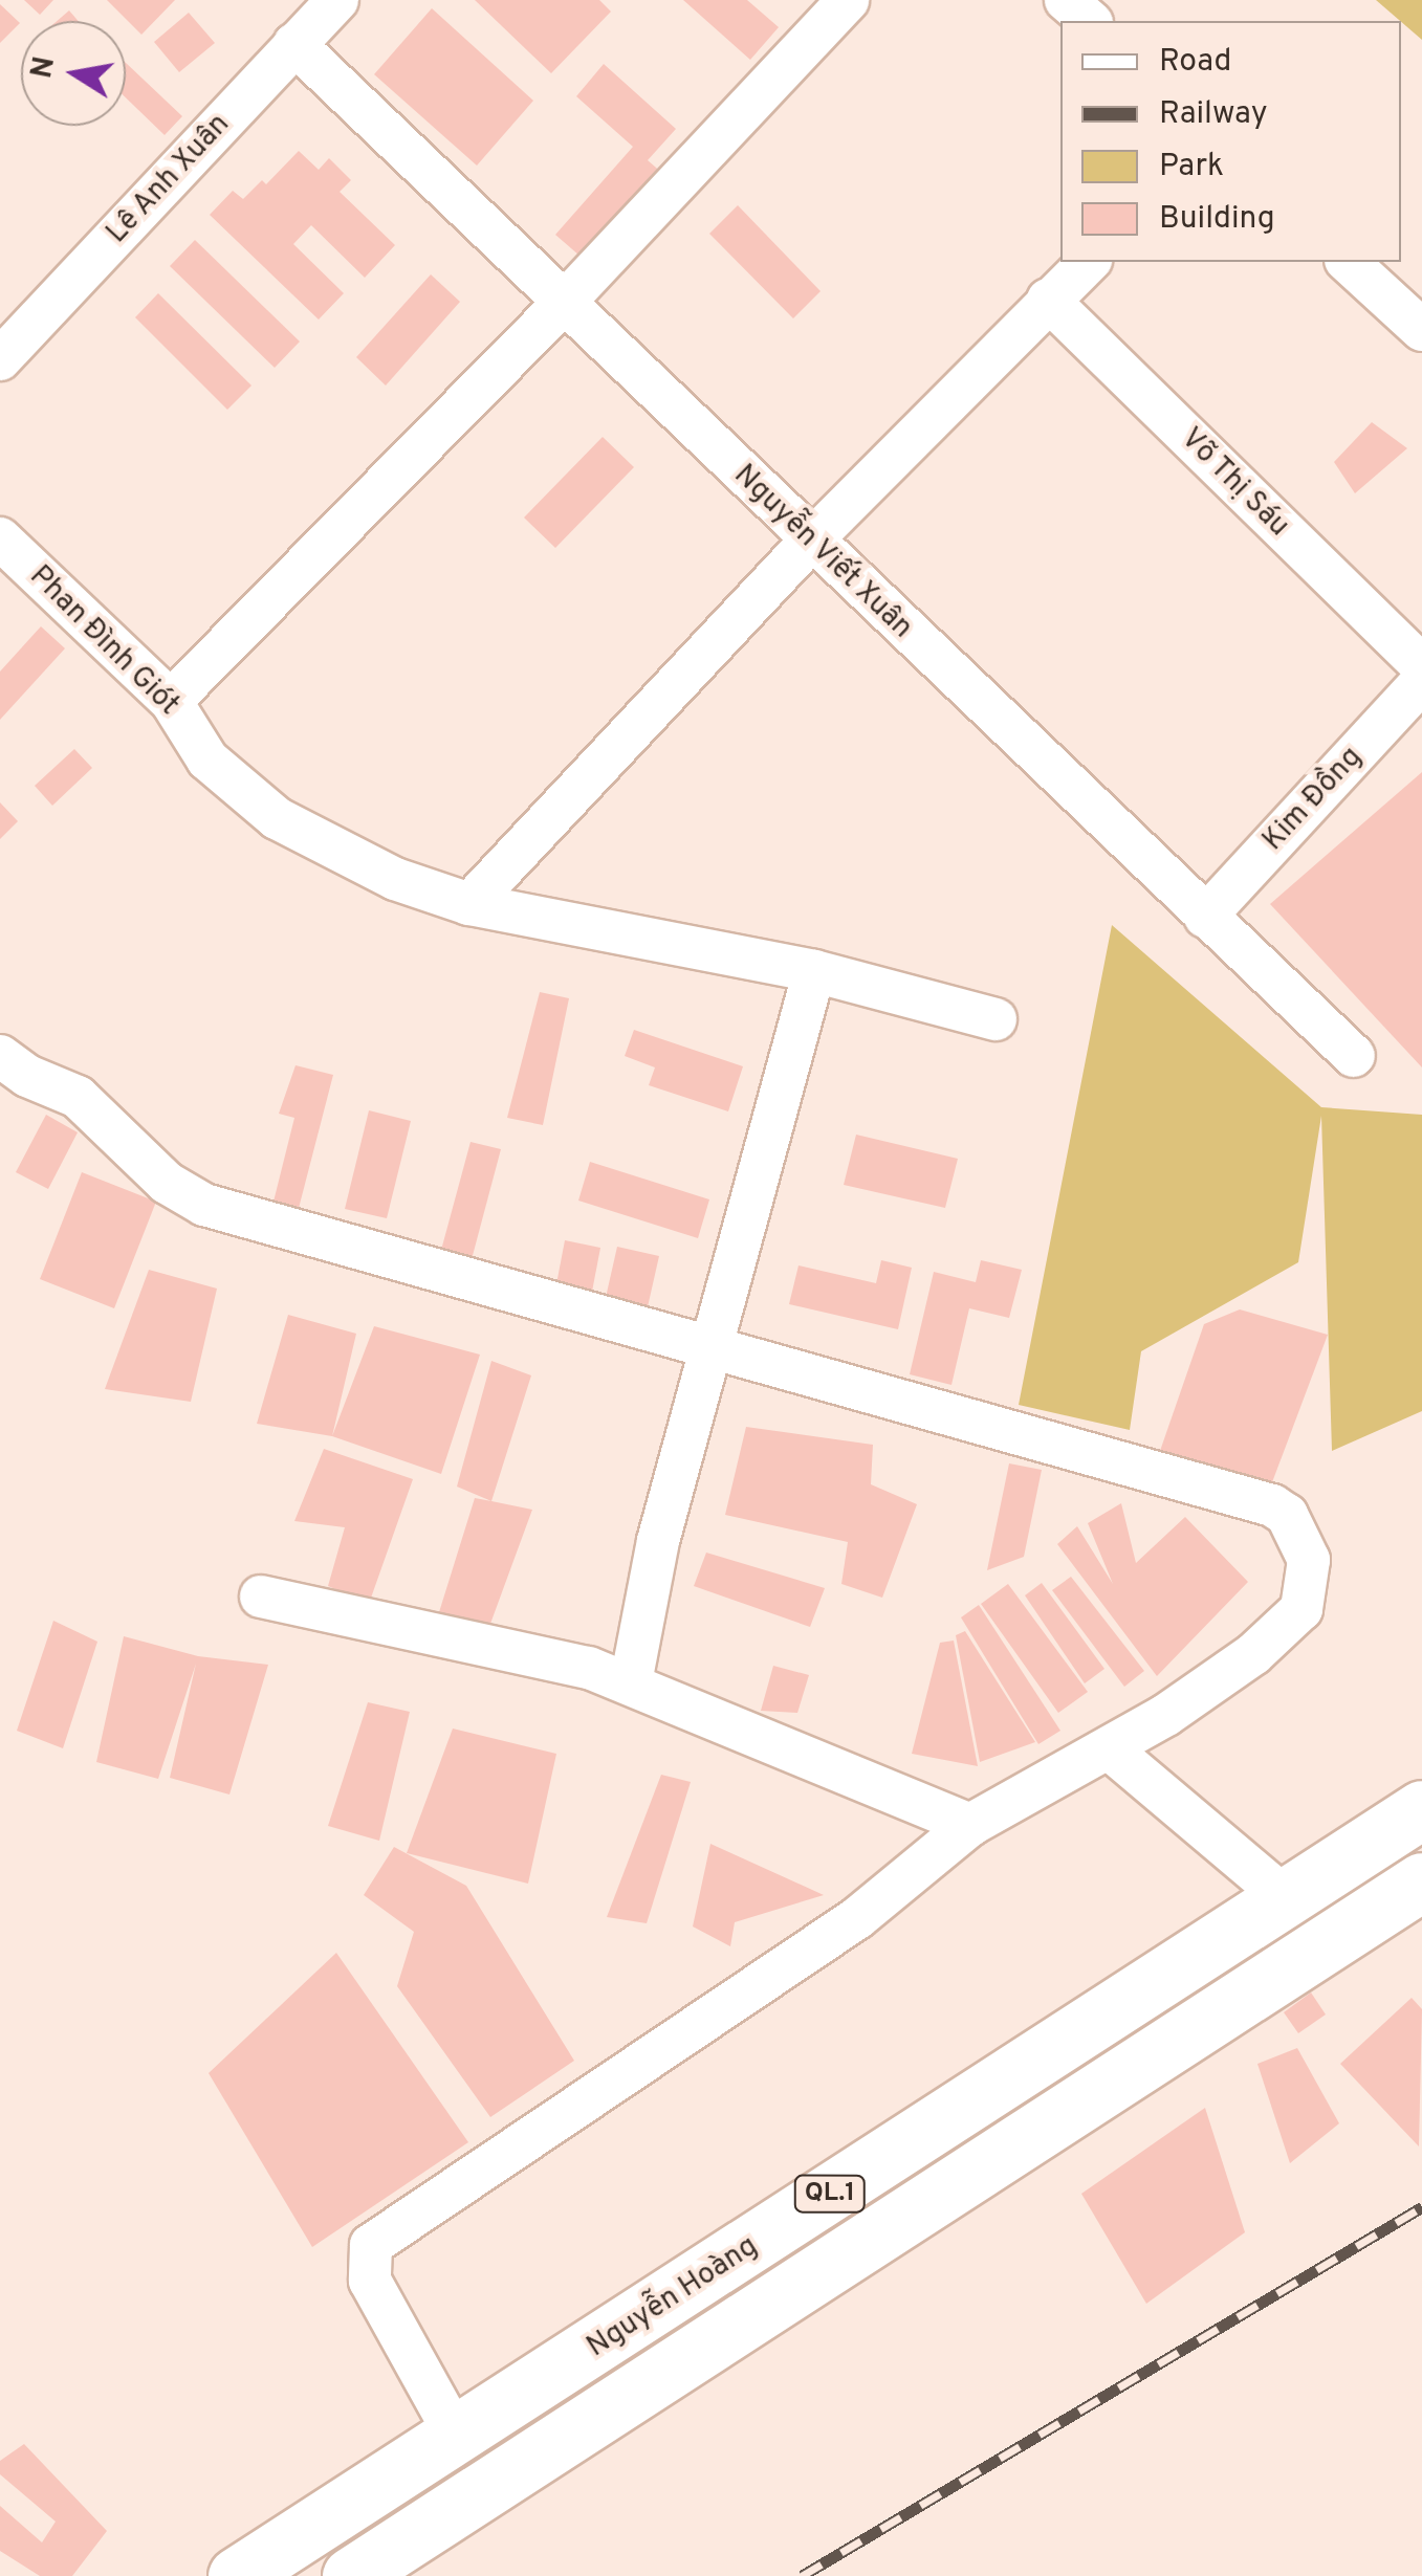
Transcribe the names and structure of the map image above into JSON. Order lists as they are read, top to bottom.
{
  "streets": {
    "highway": ["QL.1", "Nguyễn Hoàng"],
    "street": [
      "Lê Anh Xuân",
      "Võ Thị Sáu",
      "Nguyễn Viết Xuân",
      "Phan Đình Giót",
      "Kim Đồng"
    ]
  },
  "crossings": [
    ["Lê Anh Xuân", "Nguyễn Viết Xuân"],
    ["Nguyễn Viết Xuân", "Kim Đồng"]
  ],
  "legend": [
    "Road",
    "Railway",
    "Park",
    "Building"
  ],
  "north": "left"
}
